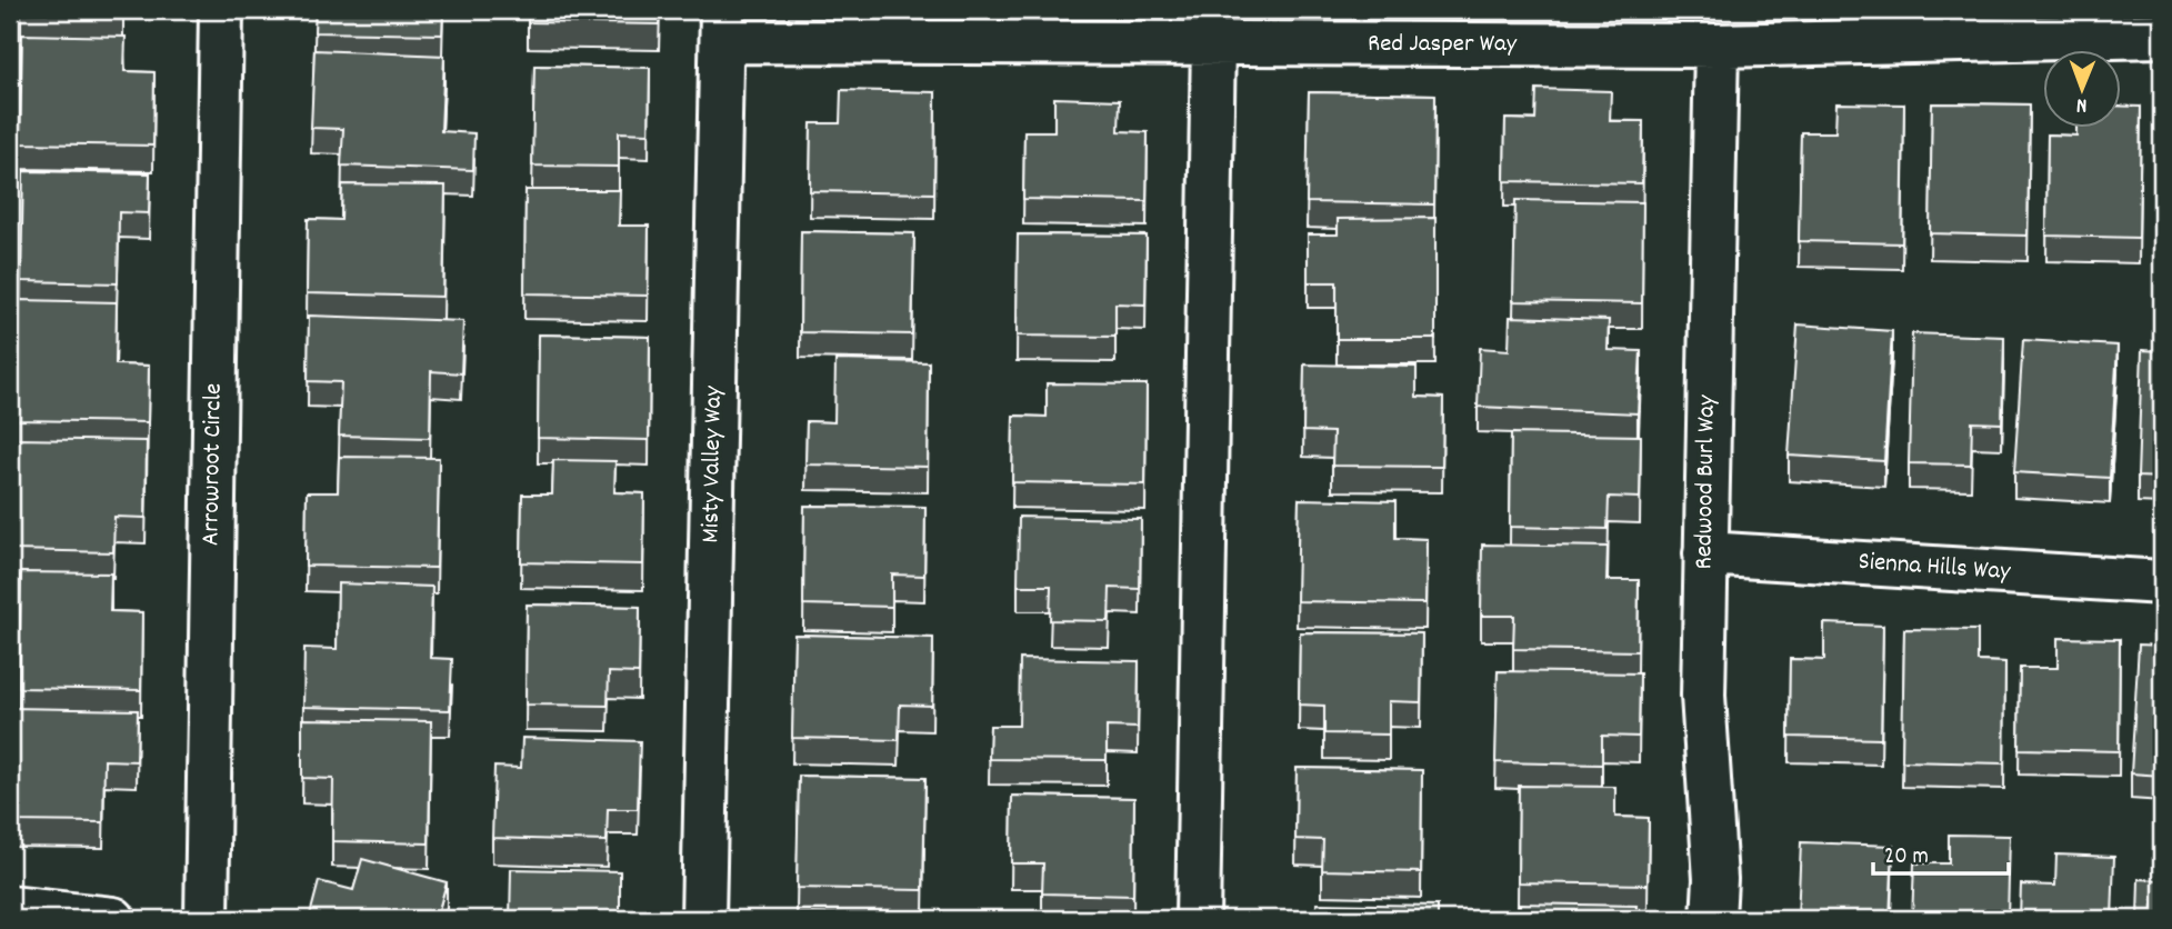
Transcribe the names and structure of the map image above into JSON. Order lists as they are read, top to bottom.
{
  "streets": {
    "street": [
      "Red Jasper Way",
      "Arrowroot Circle",
      "Misty Valley Way",
      "Redwood Burl Way",
      "Sienna Hills Way"
    ]
  },
  "crossings": [
    ["Red Jasper Way", "Misty Valley Way"],
    ["Red Jasper Way", "Redwood Burl Way"],
    ["Redwood Burl Way", "Sienna Hills Way"]
  ],
  "scale_bar": "20 m",
  "north": "bottom"
}
